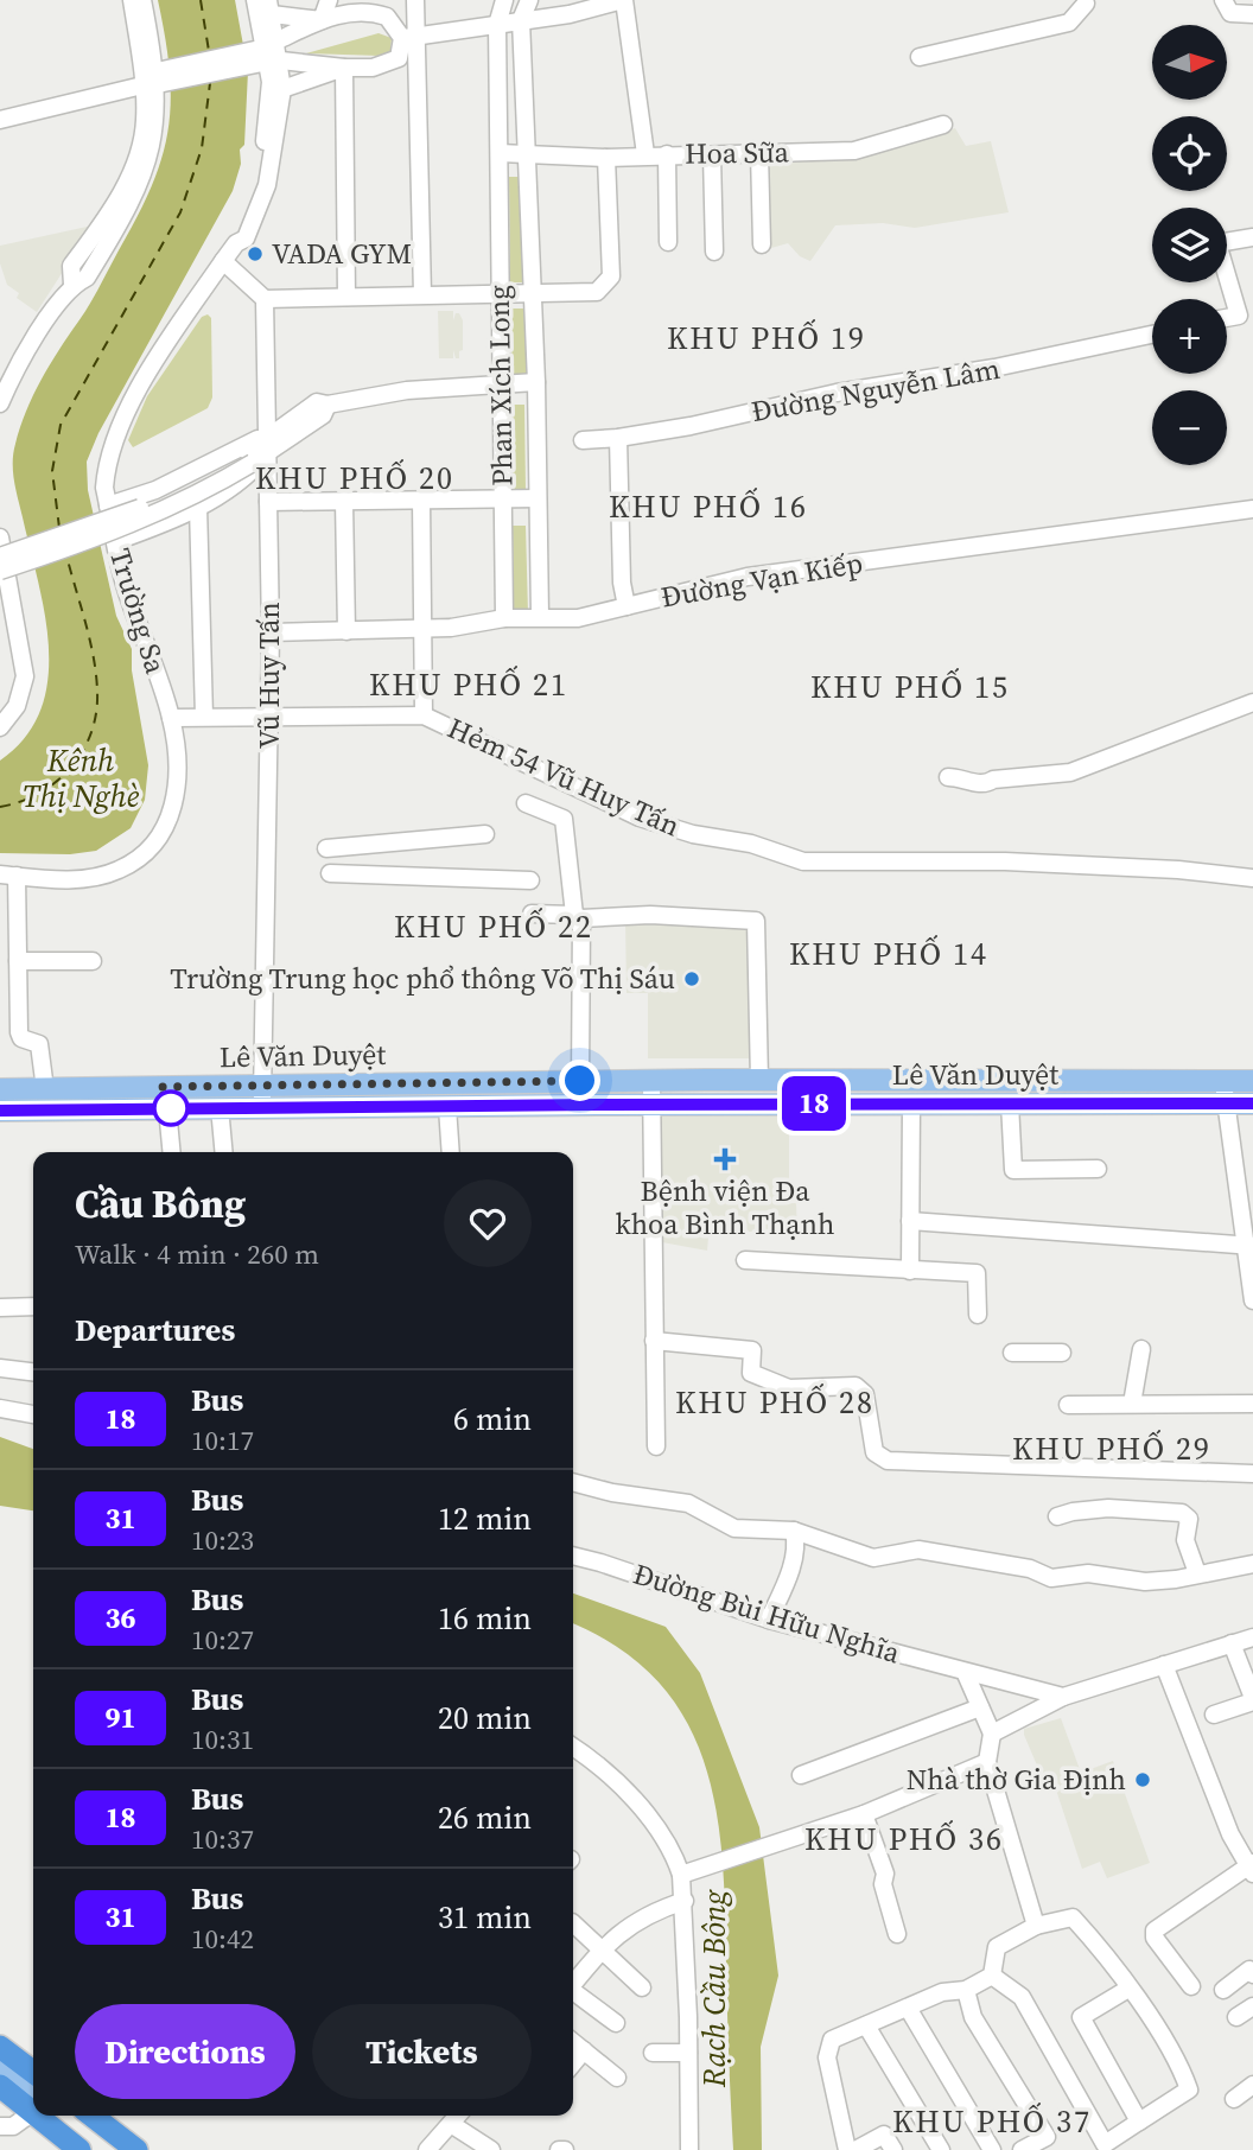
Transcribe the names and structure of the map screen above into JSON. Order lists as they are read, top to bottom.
{
  "streets": {
    "main road": ["Lê Văn Duyệt"],
    "street": [
      "Hoa Sữa",
      "Phan Xích Long",
      "Đường Nguyễn Lâm",
      "Đường Vạn Kiếp",
      "Trường Sa",
      "Vũ Huy Tấn",
      "Hẻm 54 Vũ Huy Tấn",
      "Đường Bùi Hữu Nghĩa"
    ]
  },
  "crossings": [
    ["Hoa Sữa", "Phan Xích Long"],
    ["Phan Xích Long", "Đường Vạn Kiếp"],
    ["Đường Vạn Kiếp", "Vũ Huy Tấn"],
    ["Trường Sa", "Hẻm 54 Vũ Huy Tấn"],
    ["Vũ Huy Tấn", "Hẻm 54 Vũ Huy Tấn"],
    ["Vũ Huy Tấn", "Lê Văn Duyệt"]
  ],
  "districts": [
    "KHU PHỐ 19",
    "KHU PHỐ 20",
    "KHU PHỐ 16",
    "KHU PHỐ 21",
    "KHU PHỐ 15",
    "KHU PHỐ 22",
    "KHU PHỐ 14",
    "KHU PHỐ 28",
    "KHU PHỐ 29",
    "KHU PHỐ 36",
    "KHU PHỐ 37"
  ],
  "water": ["Kênh Thị Nghè", "Rạch Cầu Bông"],
  "places": {
    "other": ["VADA GYM", "Trường Trung học phổ thông Võ Thị Sáu", "Nhà thờ Gia Định"],
    "health": ["Bệnh viện Đa khoa Bình Thạnh"]
  },
  "lines": ["bus line 18"],
  "north": "right",
  "page": {
    "on_map": "18",
    "map_buttons": ["+", "−"],
    "heading": [
      ["Cầu Bông", "Walk · 4 min · 260 m"],
      "Departures"
    ],
    "list": [
      {
        "mark": "18",
        "name": "Bus",
        "note": "10:17",
        "value": "6 min"
      },
      {
        "mark": "31",
        "name": "Bus",
        "note": "10:23",
        "value": "12 min"
      },
      {
        "mark": "36",
        "name": "Bus",
        "note": "10:27",
        "value": "16 min"
      },
      {
        "mark": "91",
        "name": "Bus",
        "note": "10:31",
        "value": "20 min"
      },
      {
        "mark": "18",
        "name": "Bus",
        "note": "10:37",
        "value": "26 min"
      },
      {
        "mark": "31",
        "name": "Bus",
        "note": "10:42",
        "value": "31 min"
      }
    ],
    "buttons": ["Directions", "Tickets"]
  }
}
